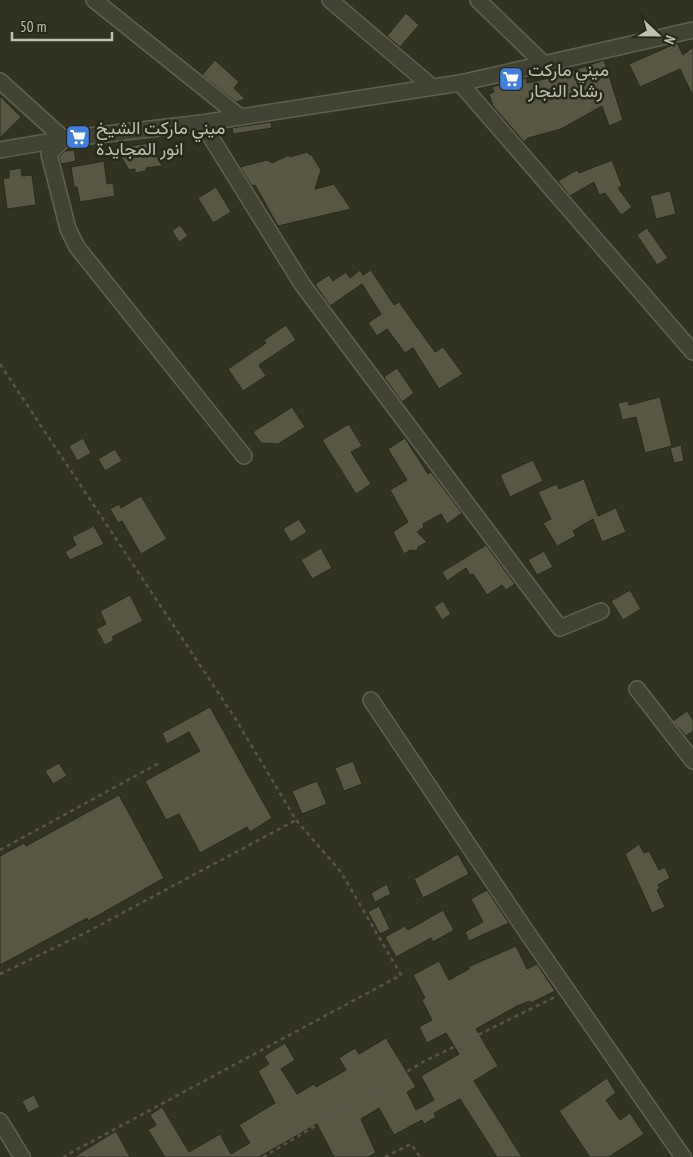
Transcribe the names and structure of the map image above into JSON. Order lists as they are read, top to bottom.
{
  "places": {
    "supermarket": ["ميني ماركت رشاد النجار", "ميني ماركت الشيخ انور المجايدة"]
  },
  "scale_bar": "50 m",
  "north": "right"
}
